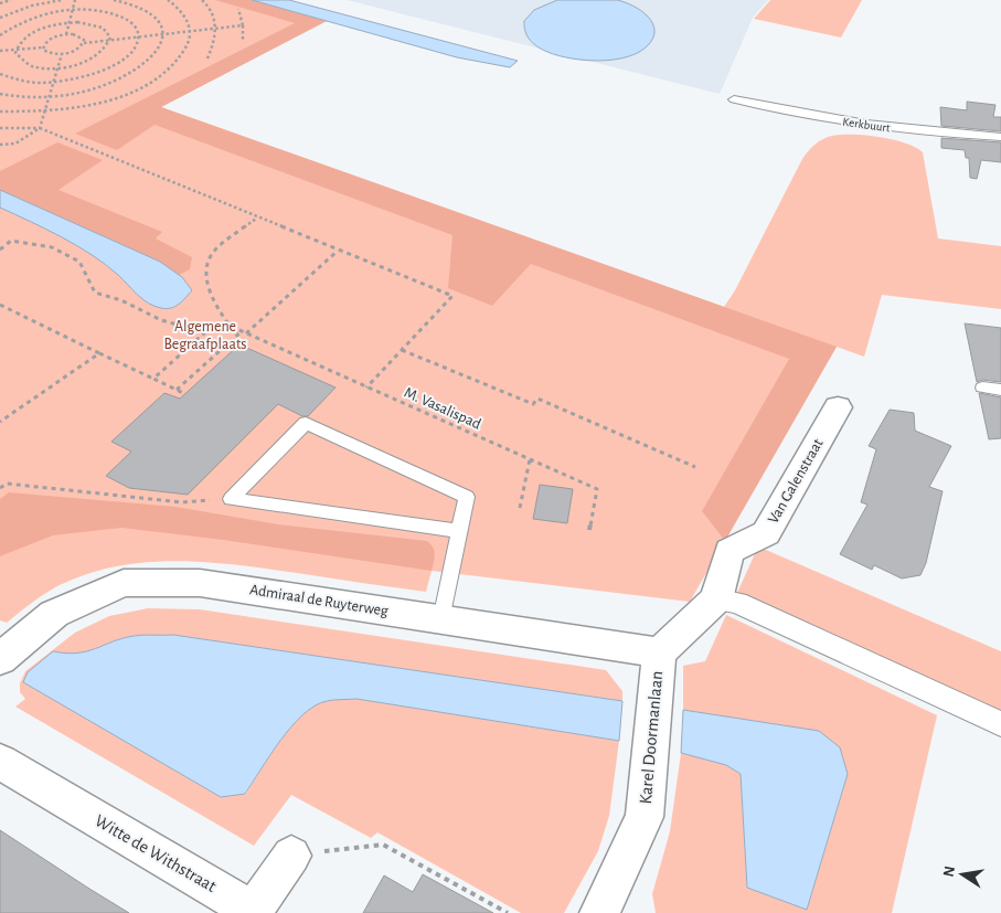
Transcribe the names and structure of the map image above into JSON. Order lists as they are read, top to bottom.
{
  "streets": {
    "street": [
      "Van Galenstraat",
      "Admiraal de Ruyterweg",
      "Karel Doormanlaan",
      "Witte de Withstraat"
    ],
    "lane": ["Kerkbuurt"],
    "path": ["M. Vasalispad"]
  },
  "crossings": [
    ["Admiraal de Ruyterweg", "Karel Doormanlaan"]
  ],
  "parks": ["Algemene Begraafplaats"],
  "north": "left"
}
